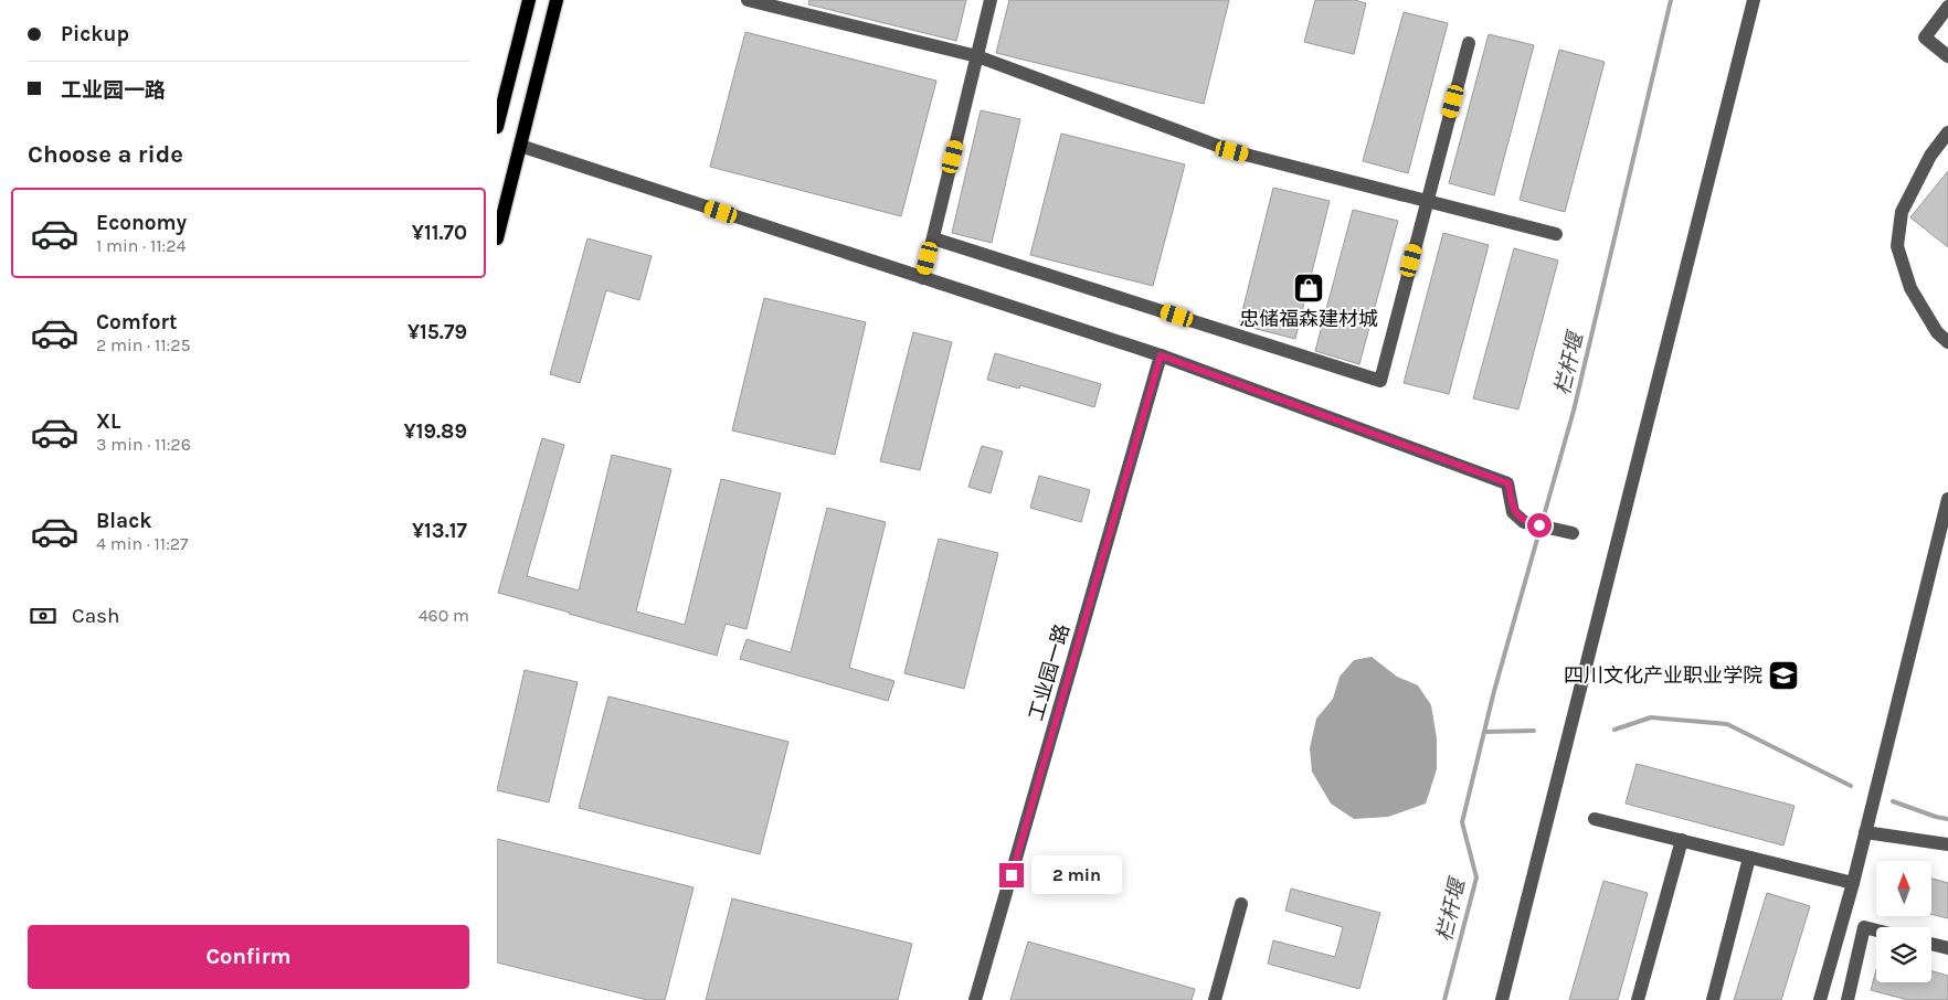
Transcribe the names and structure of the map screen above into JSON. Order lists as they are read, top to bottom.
{
  "streets": {
    "street": ["工业园一路"]
  },
  "water": ["栏杆堰"],
  "places": {
    "shop": ["忠储福森建材城"],
    "school or university": ["四川文化产业职业学院"]
  },
  "north": "top",
  "page": {
    "banner": ["Pickup", "工业园一路"],
    "heading": "Choose a ride",
    "list": [
      {
        "name": "Economy",
        "note": "1 min · 11:24",
        "value": "¥11.70"
      },
      {
        "name": "Comfort",
        "note": "2 min · 11:25",
        "value": "¥15.79"
      },
      {
        "name": "XL",
        "note": "3 min · 11:26",
        "value": "¥19.89"
      },
      {
        "name": "Black",
        "note": "4 min · 11:27",
        "value": "¥13.17"
      }
    ],
    "pay": ["Cash", "460 m"],
    "bubble": "2 min",
    "buttons": "Confirm"
  }
}
